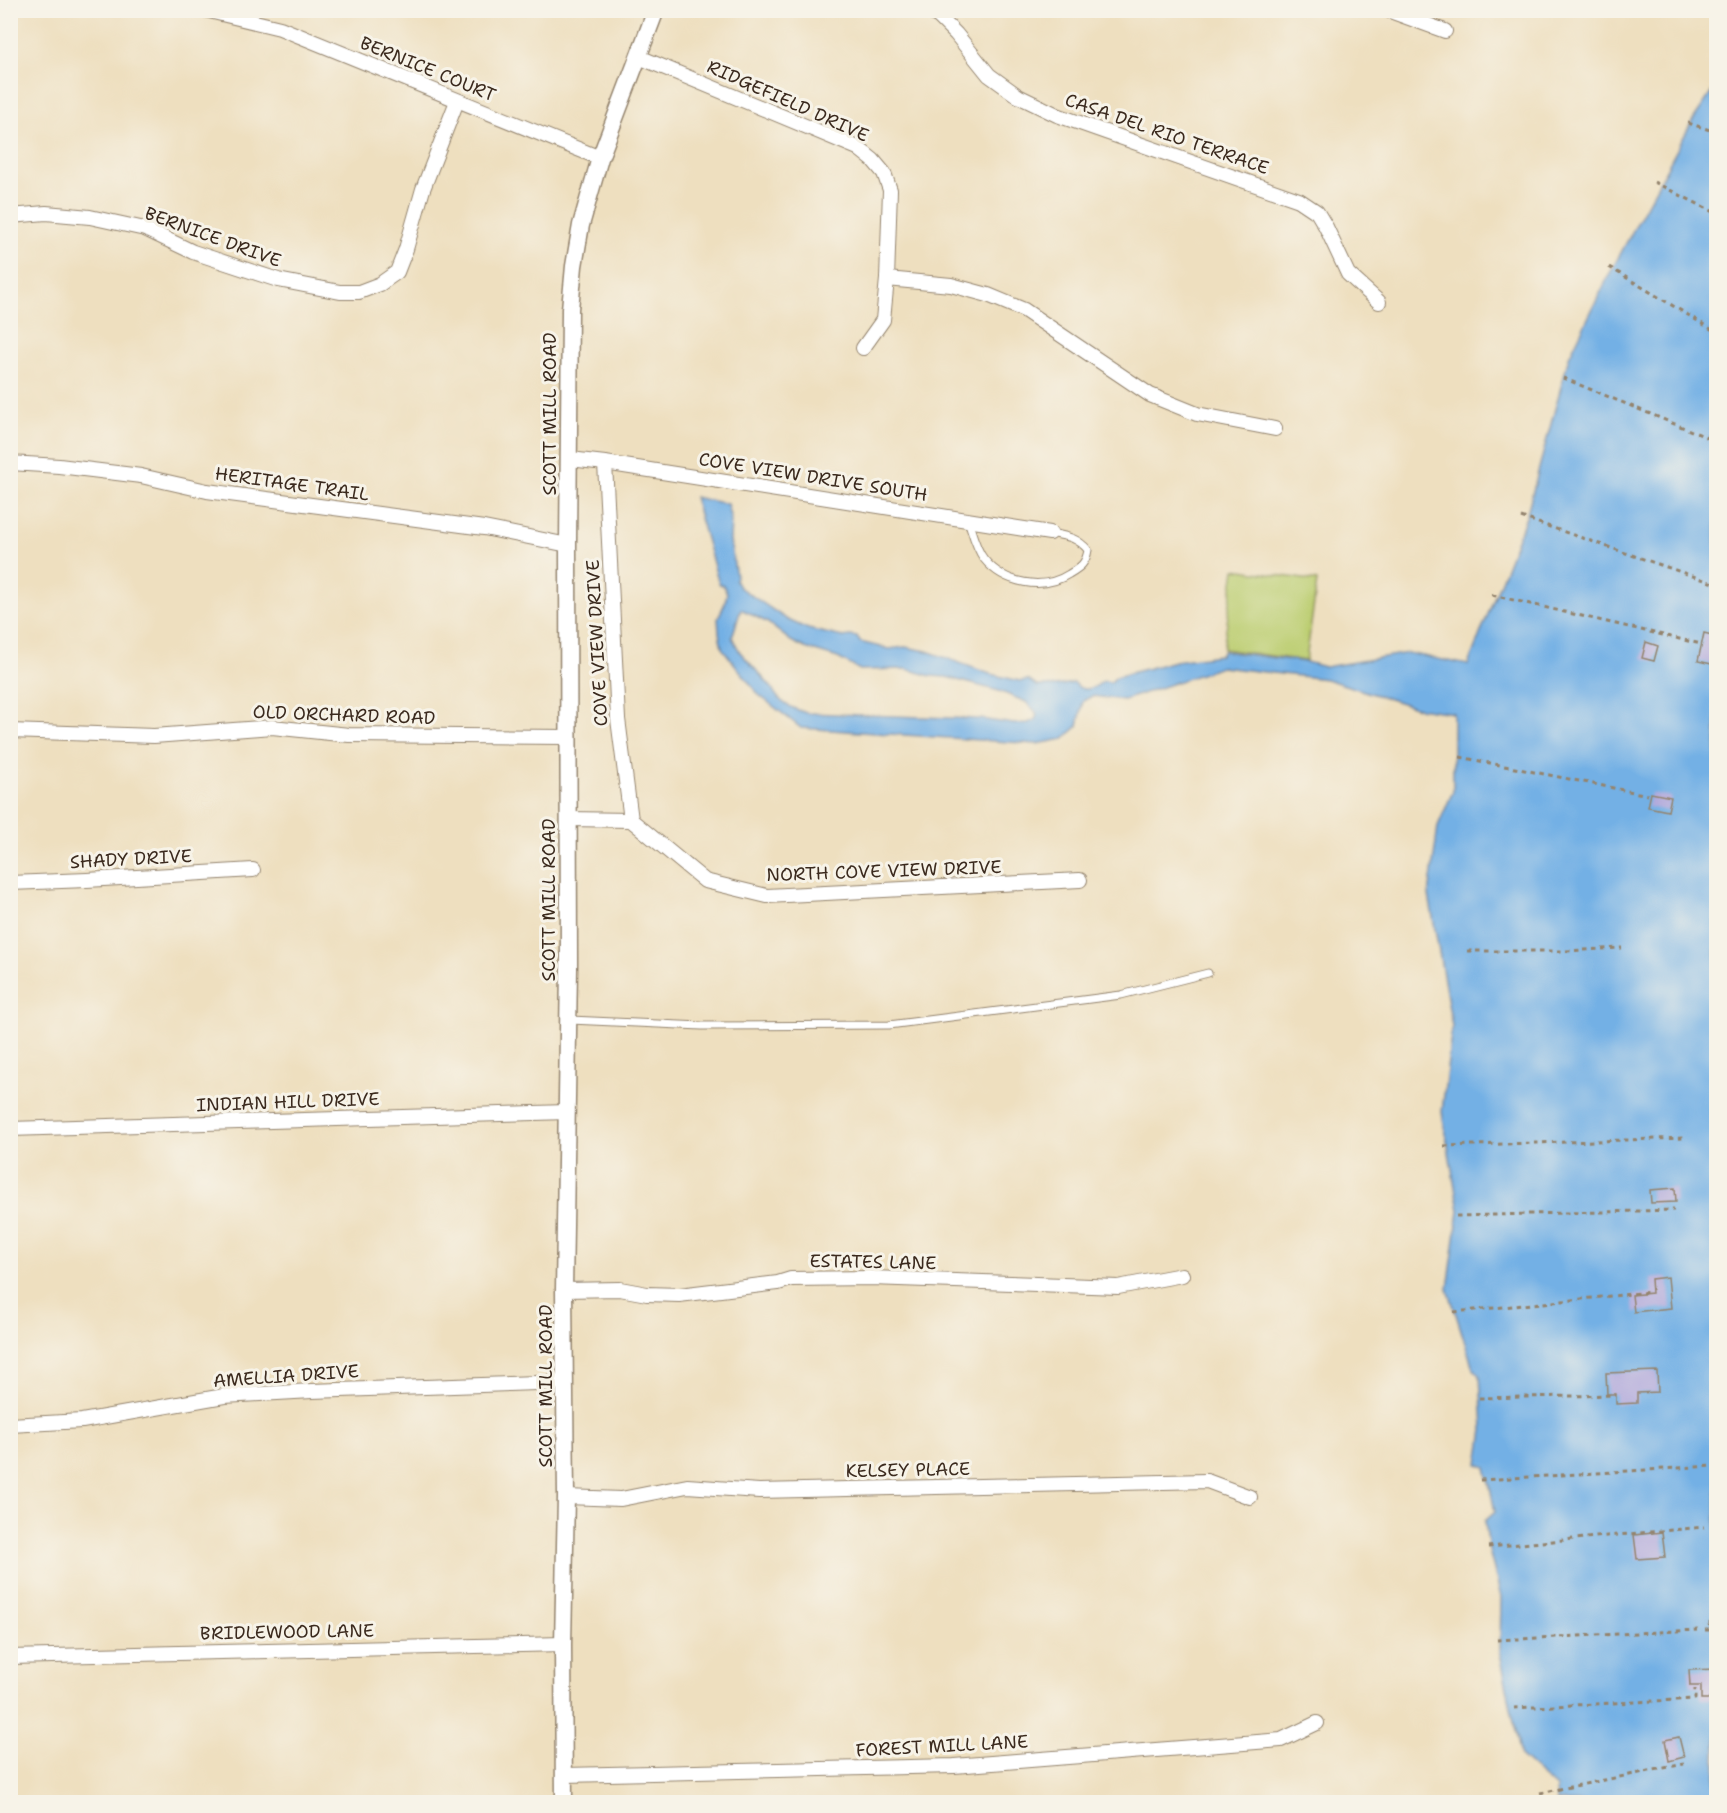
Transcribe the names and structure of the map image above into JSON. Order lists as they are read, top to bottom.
{
  "streets": {
    "street": [
      "BERNICE COURT",
      "RIDGEFIELD DRIVE",
      "CASA DEL RIO TERRACE",
      "BERNICE DRIVE",
      "SCOTT MILL ROAD",
      "COVE VIEW DRIVE SOUTH",
      "HERITAGE TRAIL",
      "COVE VIEW DRIVE",
      "OLD ORCHARD ROAD",
      "SHADY DRIVE",
      "NORTH COVE VIEW DRIVE",
      "INDIAN HILL DRIVE",
      "ESTATES LANE",
      "AMELLIA DRIVE",
      "KELSEY PLACE",
      "BRIDLEWOOD LANE",
      "FOREST MILL LANE"
    ]
  },
  "crossings": [
    ["BERNICE COURT", "BERNICE DRIVE"],
    ["BERNICE COURT", "SCOTT MILL ROAD"],
    ["RIDGEFIELD DRIVE", "SCOTT MILL ROAD"],
    ["SCOTT MILL ROAD", "COVE VIEW DRIVE SOUTH"],
    ["SCOTT MILL ROAD", "HERITAGE TRAIL"],
    ["SCOTT MILL ROAD", "OLD ORCHARD ROAD"],
    ["SCOTT MILL ROAD", "INDIAN HILL DRIVE"],
    ["SCOTT MILL ROAD", "ESTATES LANE"],
    ["SCOTT MILL ROAD", "AMELLIA DRIVE"],
    ["SCOTT MILL ROAD", "KELSEY PLACE"],
    ["SCOTT MILL ROAD", "BRIDLEWOOD LANE"],
    ["SCOTT MILL ROAD", "FOREST MILL LANE"],
    ["COVE VIEW DRIVE SOUTH", "COVE VIEW DRIVE"],
    ["COVE VIEW DRIVE", "NORTH COVE VIEW DRIVE"]
  ]
}
